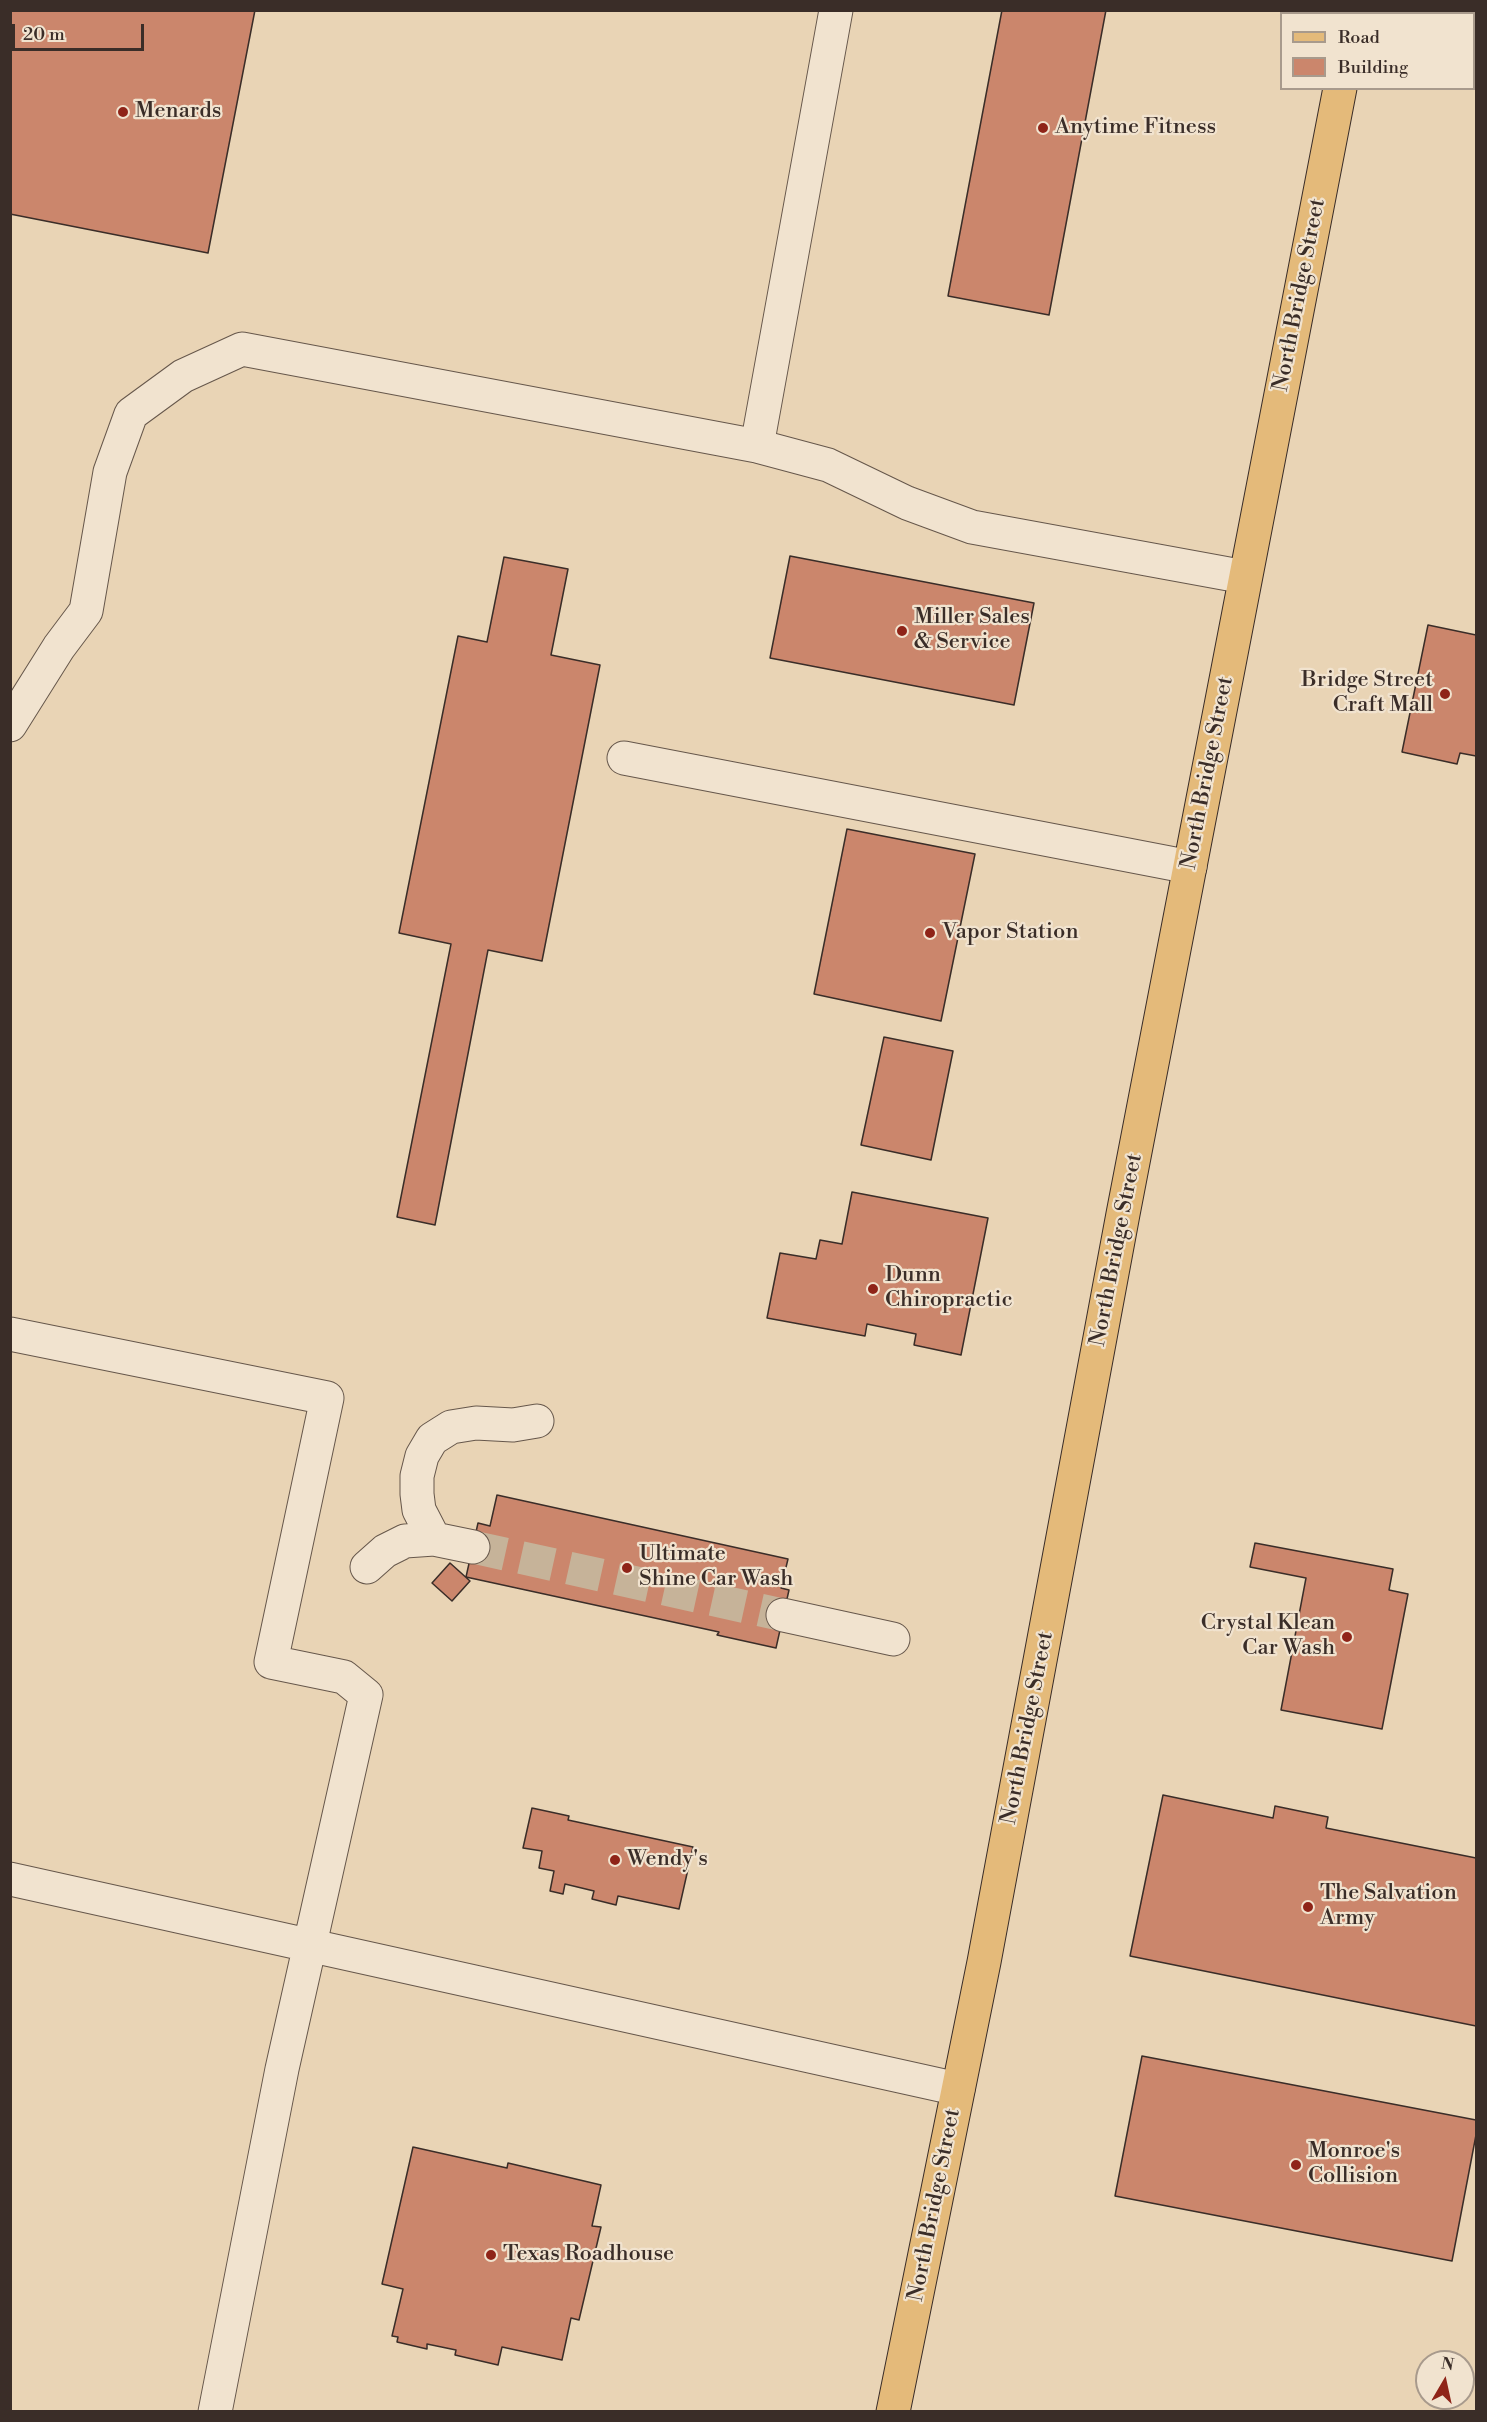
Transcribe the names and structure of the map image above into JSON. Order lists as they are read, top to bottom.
{
  "streets": {
    "main road": ["North Bridge Street"]
  },
  "places": [
    "Menards",
    "Anytime Fitness",
    "Miller Sales & Service",
    "Bridge Street Craft Mall",
    "Vapor Station",
    "Dunn Chiropractic",
    "Ultimate Shine Car Wash",
    "Crystal Klean Car Wash",
    "Wendy's",
    "The Salvation Army",
    "Monroe's Collision",
    "Texas Roadhouse"
  ],
  "legend": ["Road", "Building"],
  "scale_bar": "20 m",
  "north": "top"
}
